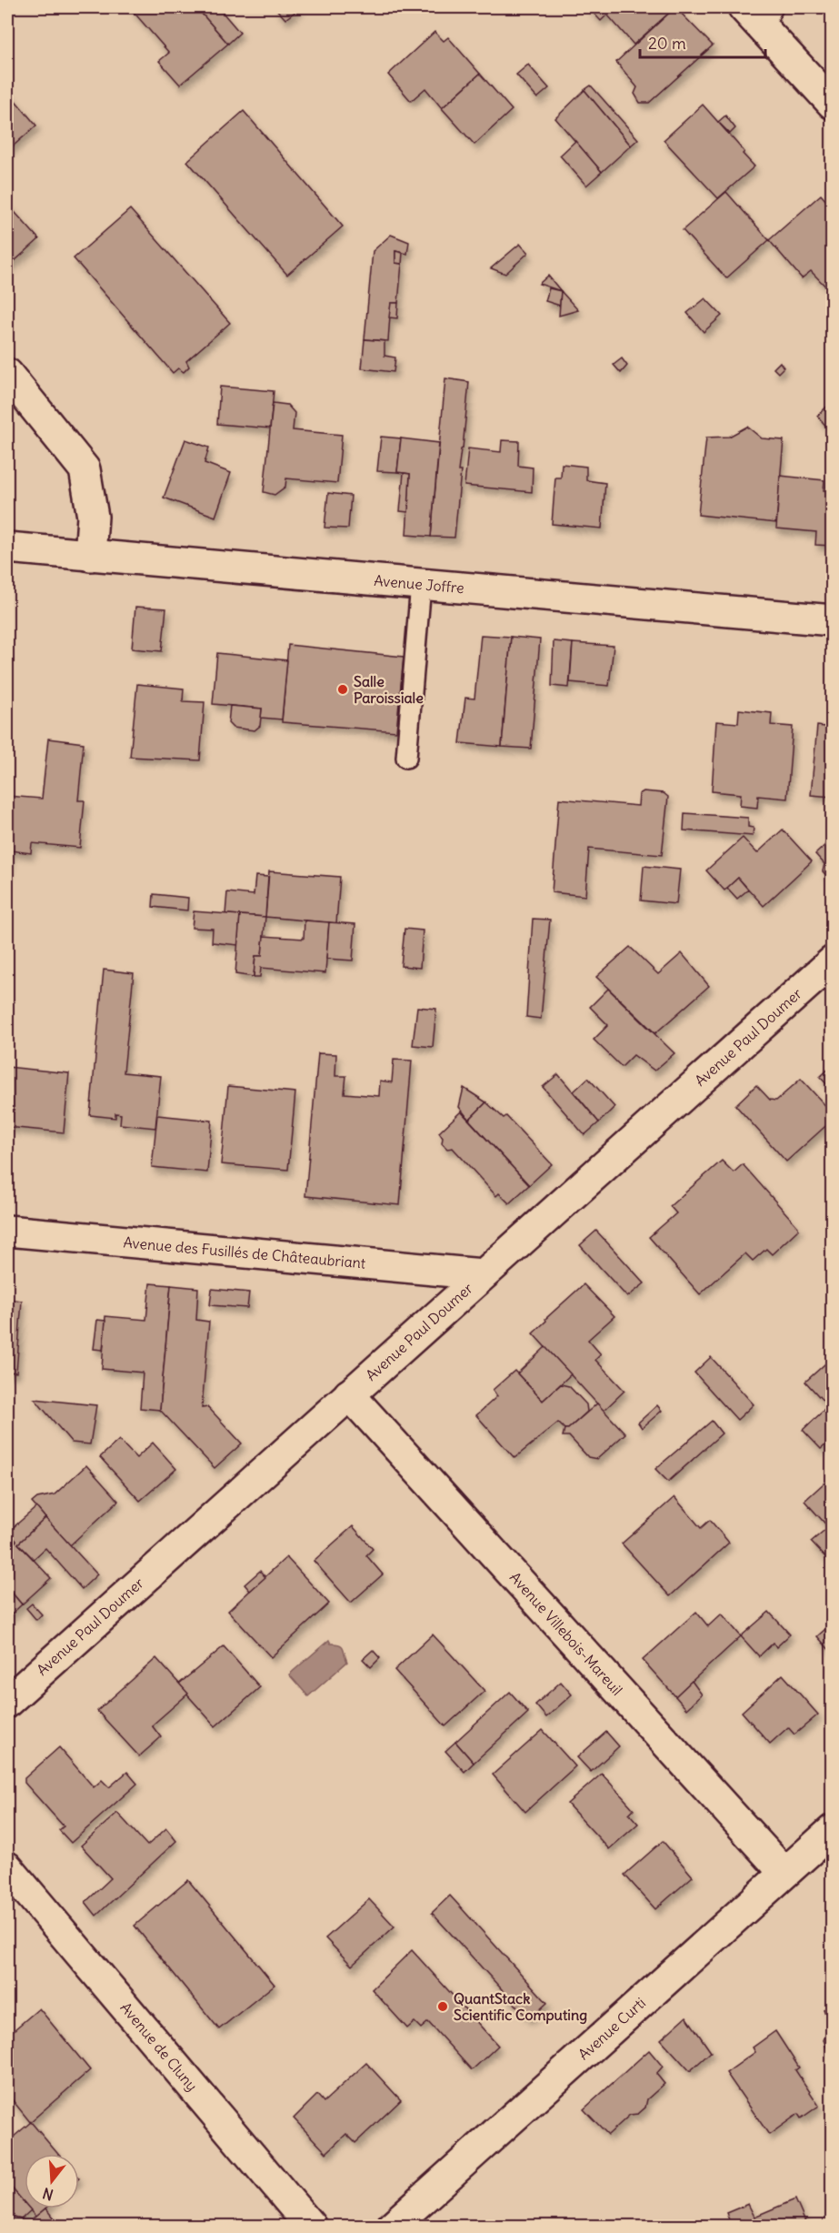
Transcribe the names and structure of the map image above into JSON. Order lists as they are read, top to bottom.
{
  "streets": {
    "street": [
      "Avenue Joffre",
      "Avenue Paul Doumer",
      "Avenue des Fusillés de Châteaubriant",
      "Avenue Villebois-Mareuil",
      "Avenue Curti",
      "Avenue de Cluny"
    ]
  },
  "crossings": [
    ["Avenue Paul Doumer", "Avenue des Fusillés de Châteaubriant"],
    ["Avenue Paul Doumer", "Avenue Villebois-Mareuil"],
    ["Avenue Villebois-Mareuil", "Avenue Curti"]
  ],
  "places": ["Salle Paroissiale", "QuantStack Scientific Computing"],
  "scale_bar": "20 m",
  "north": "bottom"
}
